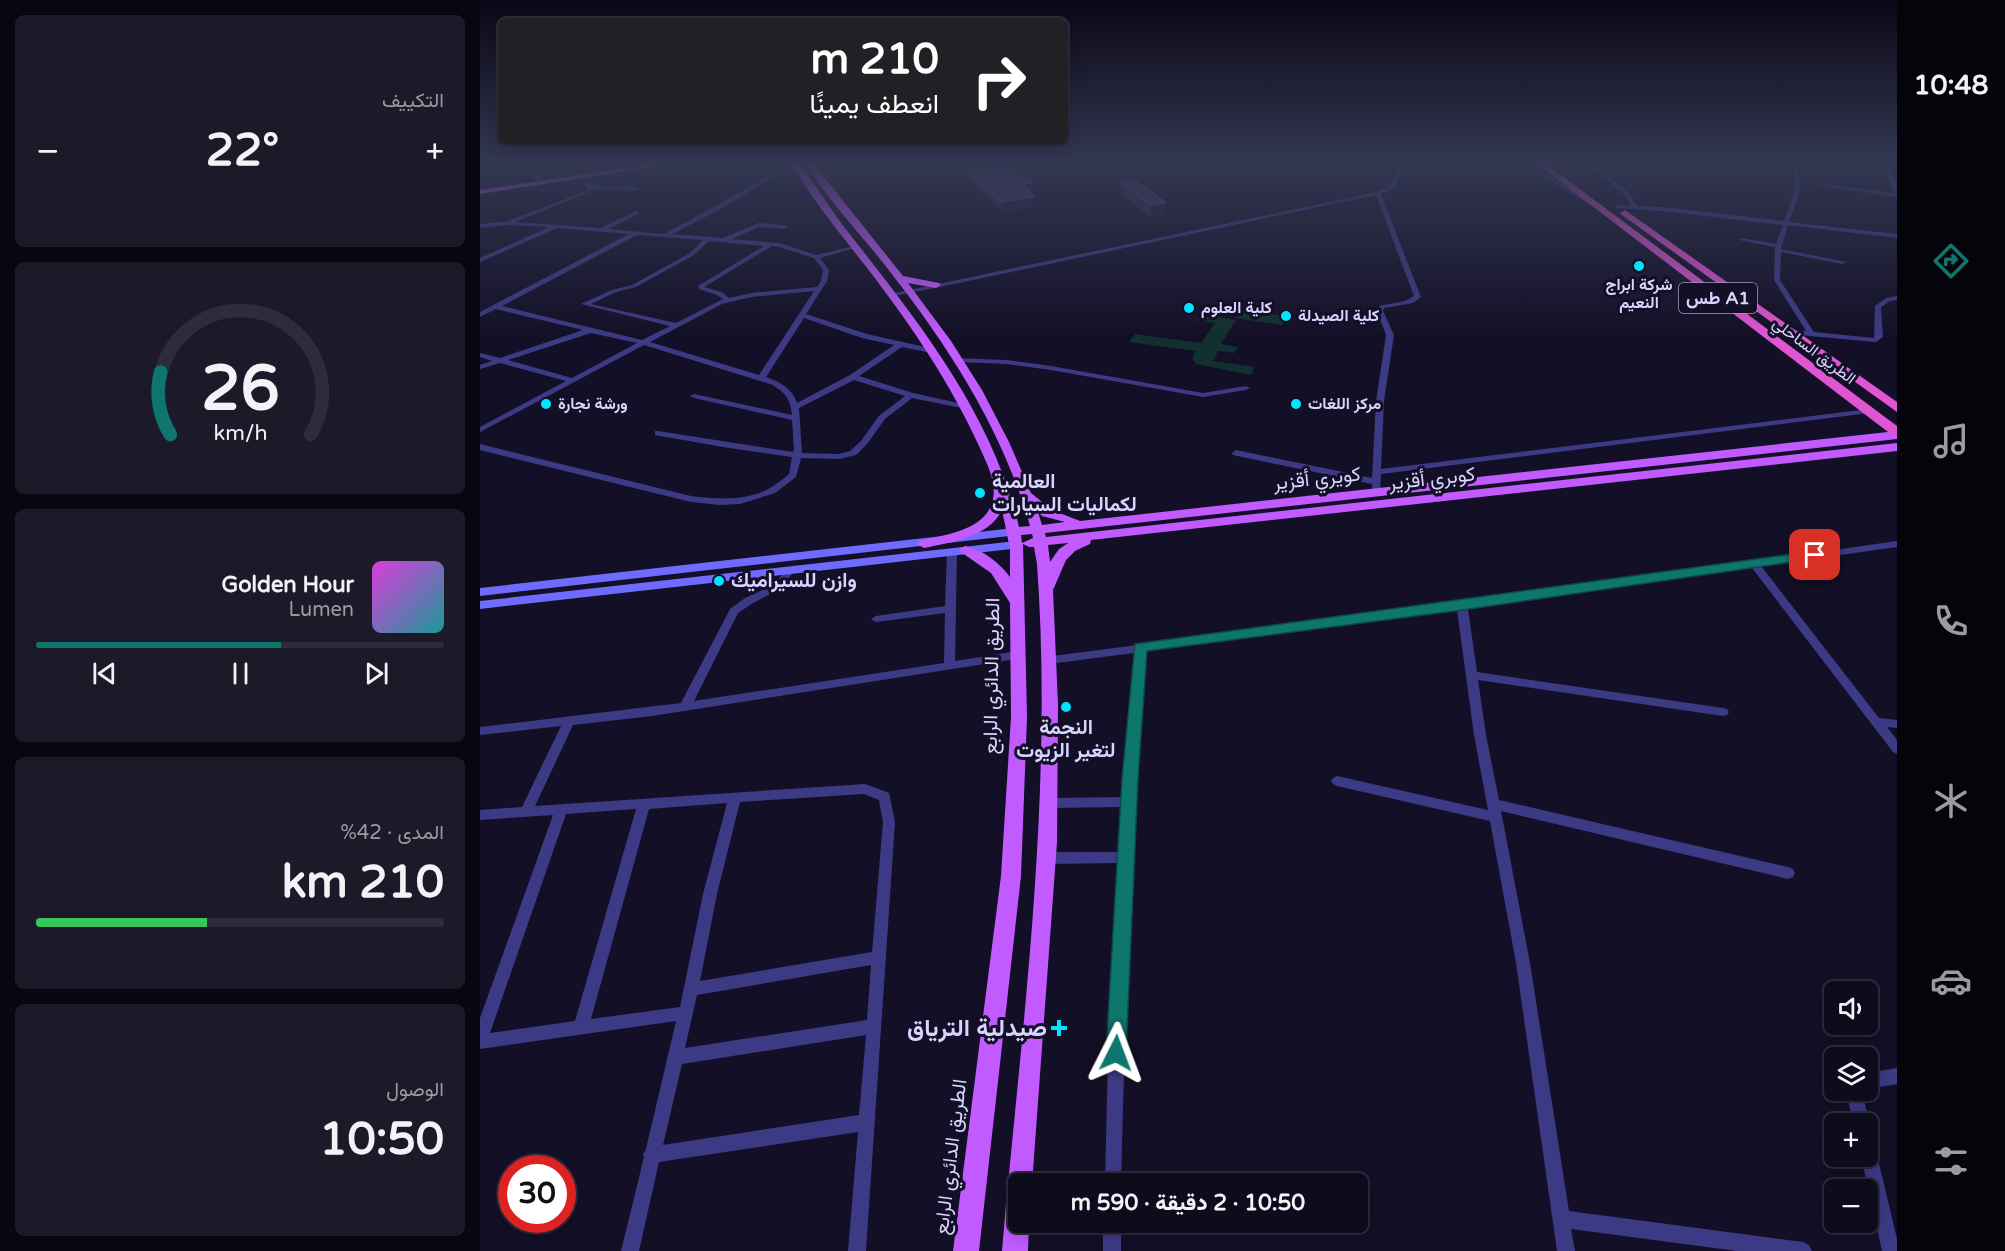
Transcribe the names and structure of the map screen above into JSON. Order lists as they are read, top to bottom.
{
  "streets": {
    "highway": ["طس A1", "الطريق الساحلي"],
    "main road": ["كويري أقزير", "كوبري أقزير", "الطريق الدائري الرابع"]
  },
  "crossings": [
    ["الطريق الساحلي", "كويري أقزير"],
    ["كويري أقزير", "كوبري أقزير"],
    ["كوبري أقزير", "الطريق الدائري الرابع"]
  ],
  "places": {
    "other": [
      "شركة ابراج النعيم",
      "كلية العلوم",
      "كلية الصيدلة",
      "ورشة نجارة",
      "مركز اللغات",
      "العالمية لكماليات السيارات",
      "وازن للسيراميك",
      "النجمة لتغير الزيوت"
    ],
    "health": ["صيدلية الترياق"]
  },
  "page": {
    "tabs": "10:48",
    "tile": [
      "التكييف",
      ["المدى · 42%", "210 km"],
      ["الوصول", "10:50"]
    ],
    "turn": ["210 m", "انعطف يمينًا"],
    "heat": ["−", "22°", "+"],
    "song": ["Golden Hour", "Lumen"],
    "map_buttons": ["+", "−"],
    "limit": "30",
    "trip": "10:50 · 2 دقيقة · 590 m",
    "gauge": ["26", "km/h"]
  }
}
